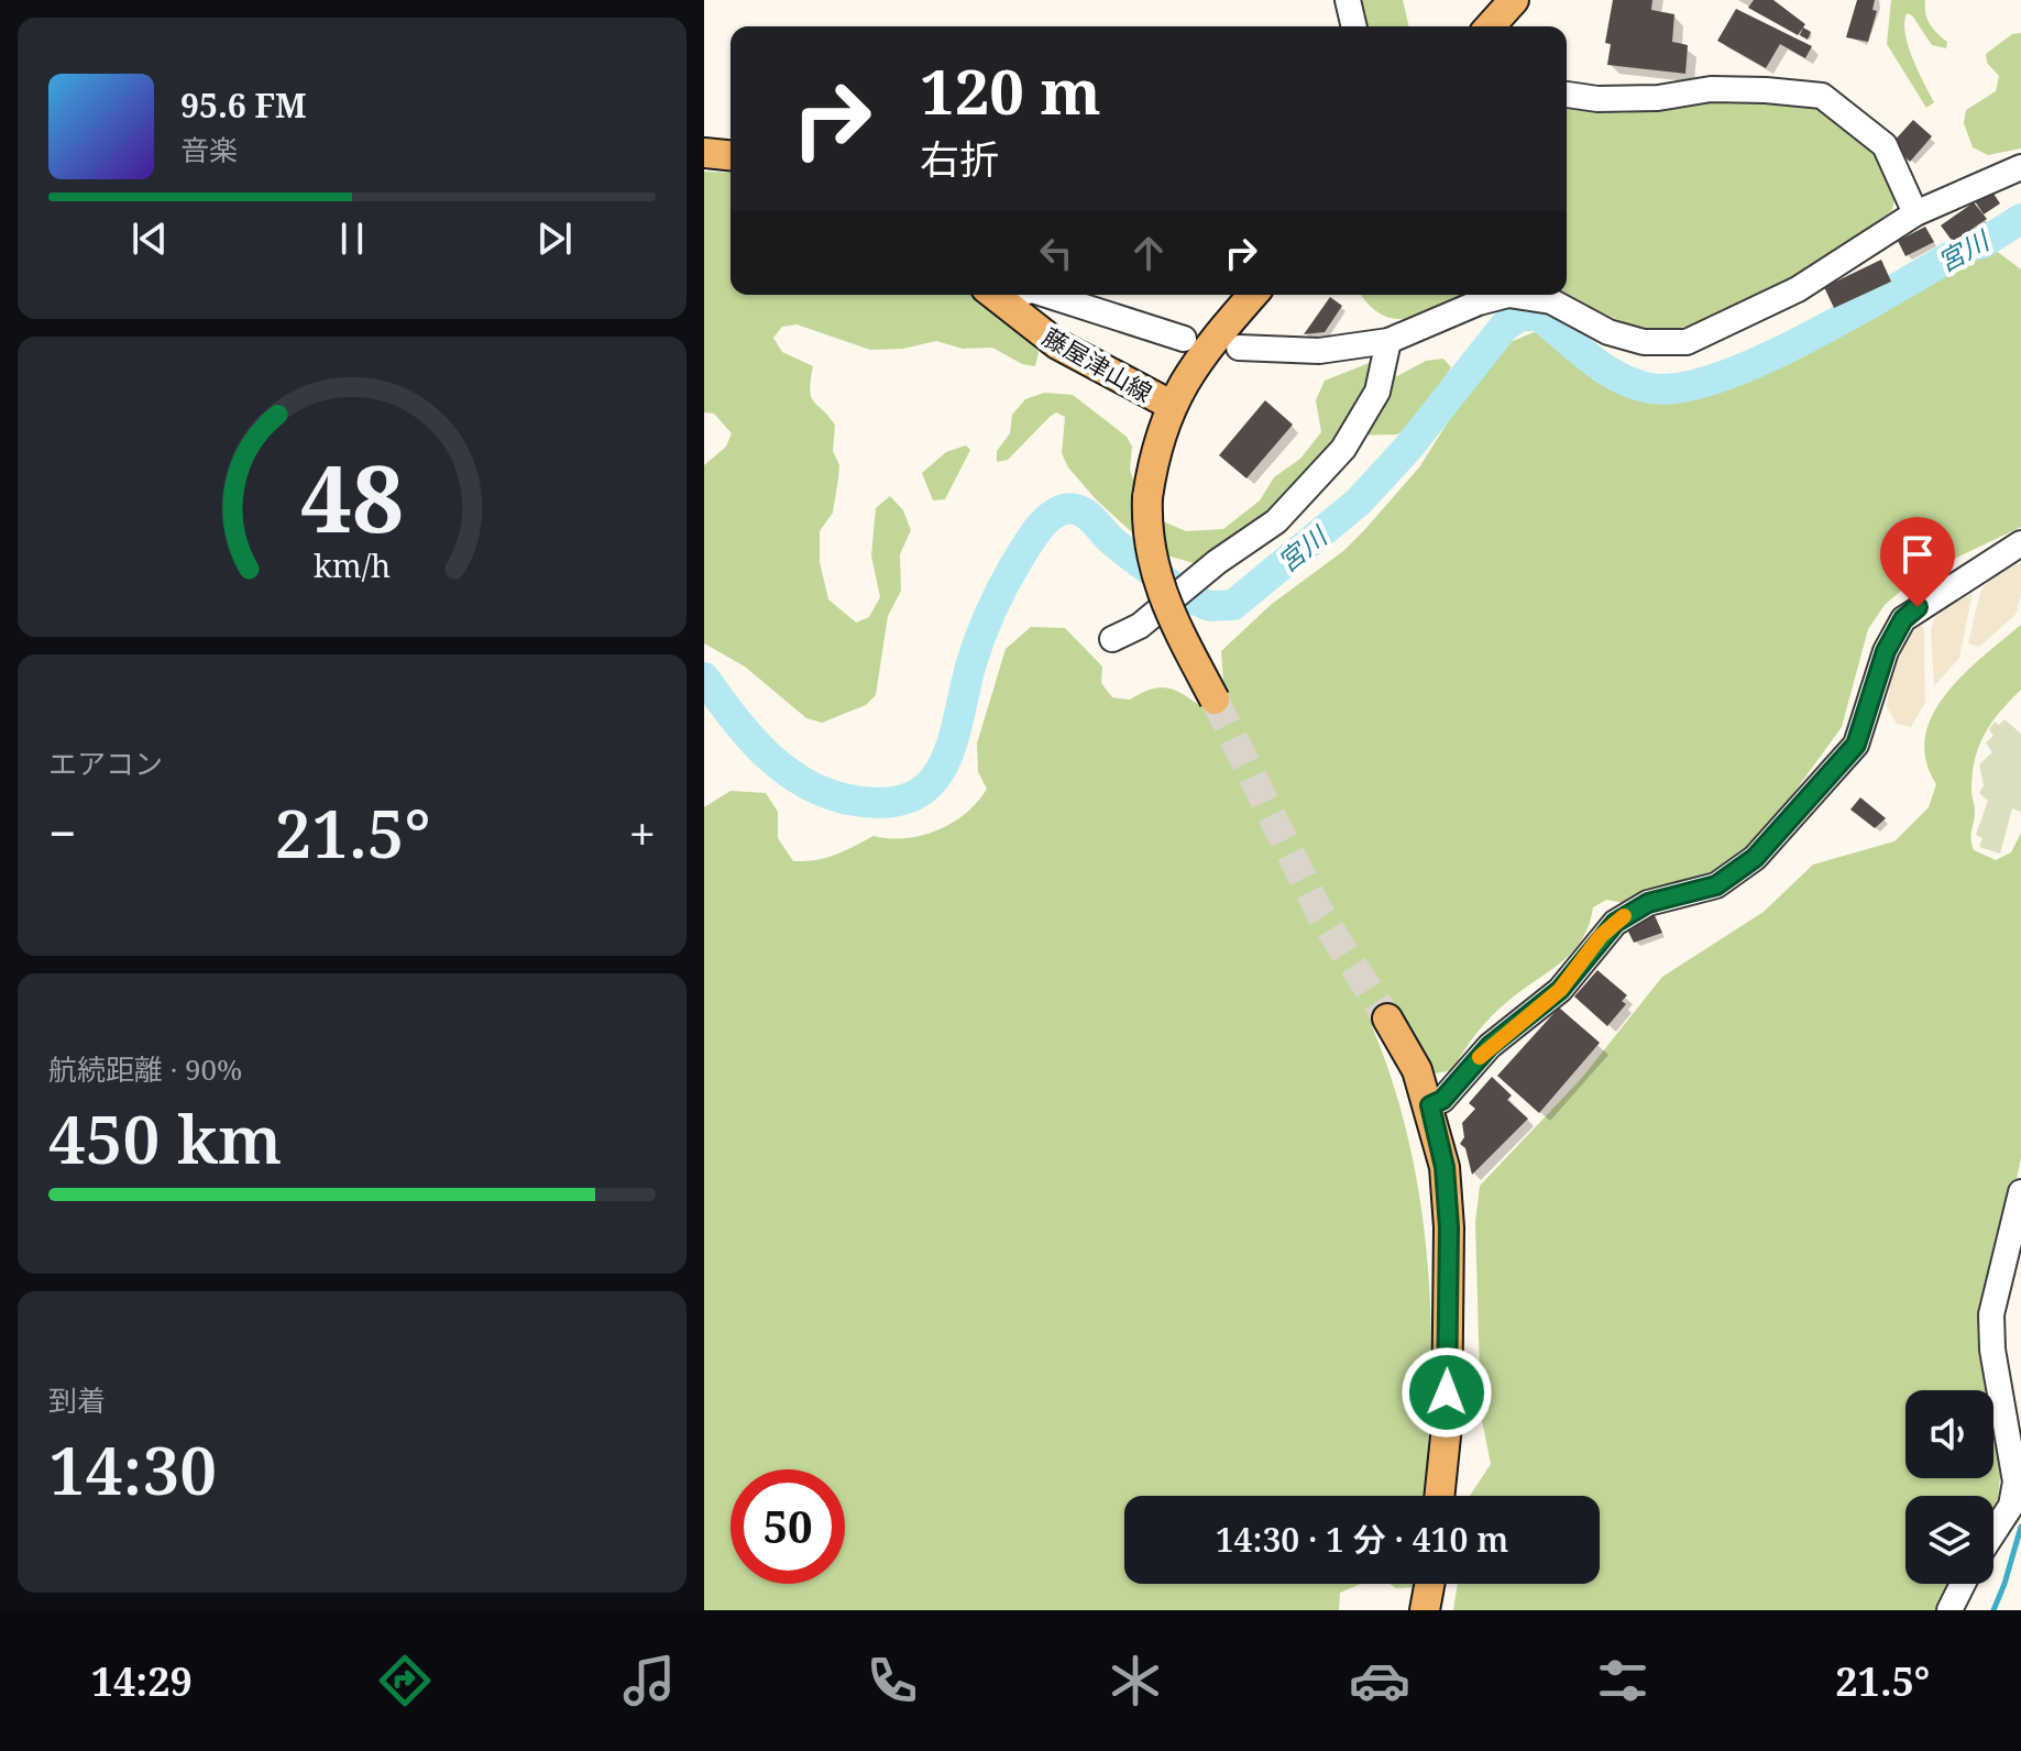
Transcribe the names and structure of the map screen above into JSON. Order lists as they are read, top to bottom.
{
  "streets": {
    "main road": ["藤屋津山線"]
  },
  "water": ["宮川"],
  "page": {
    "turn": ["120 m", "右折"],
    "song": ["95.6 FM", "音楽"],
    "tile": [
      "エアコン",
      ["航続距離 · 90%", "450 km"],
      ["到着", "14:30"]
    ],
    "heat": ["−", "21.5°", "+"],
    "limit": "50",
    "trip": "14:30 · 1 分 · 410 m",
    "tabs": ["14:29", "21.5°"],
    "gauge": ["48", "km/h"]
  }
}
